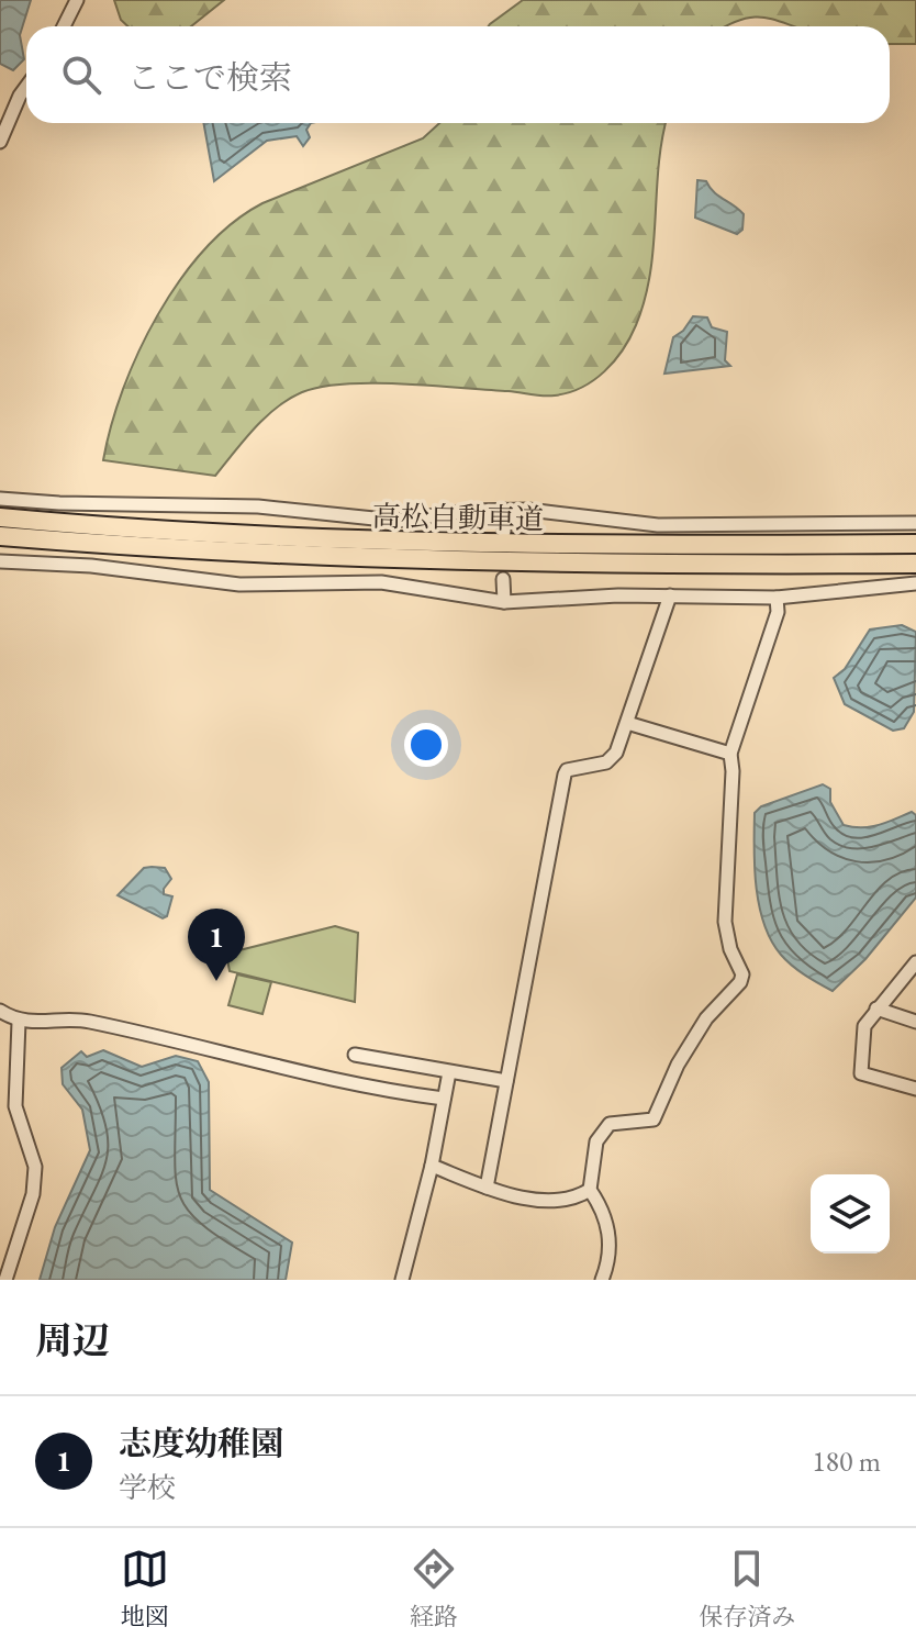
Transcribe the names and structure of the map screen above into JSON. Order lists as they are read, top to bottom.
{
  "streets": {
    "highway": ["高松自動車道"]
  },
  "page": {
    "search": "ここで検索",
    "pins": "1",
    "heading": "周辺",
    "list": [
      {
        "mark": "1",
        "name": "志度幼稚園",
        "note": "学校",
        "value": "180 m"
      }
    ],
    "nav": ["地図", "経路", "保存済み"]
  }
}
